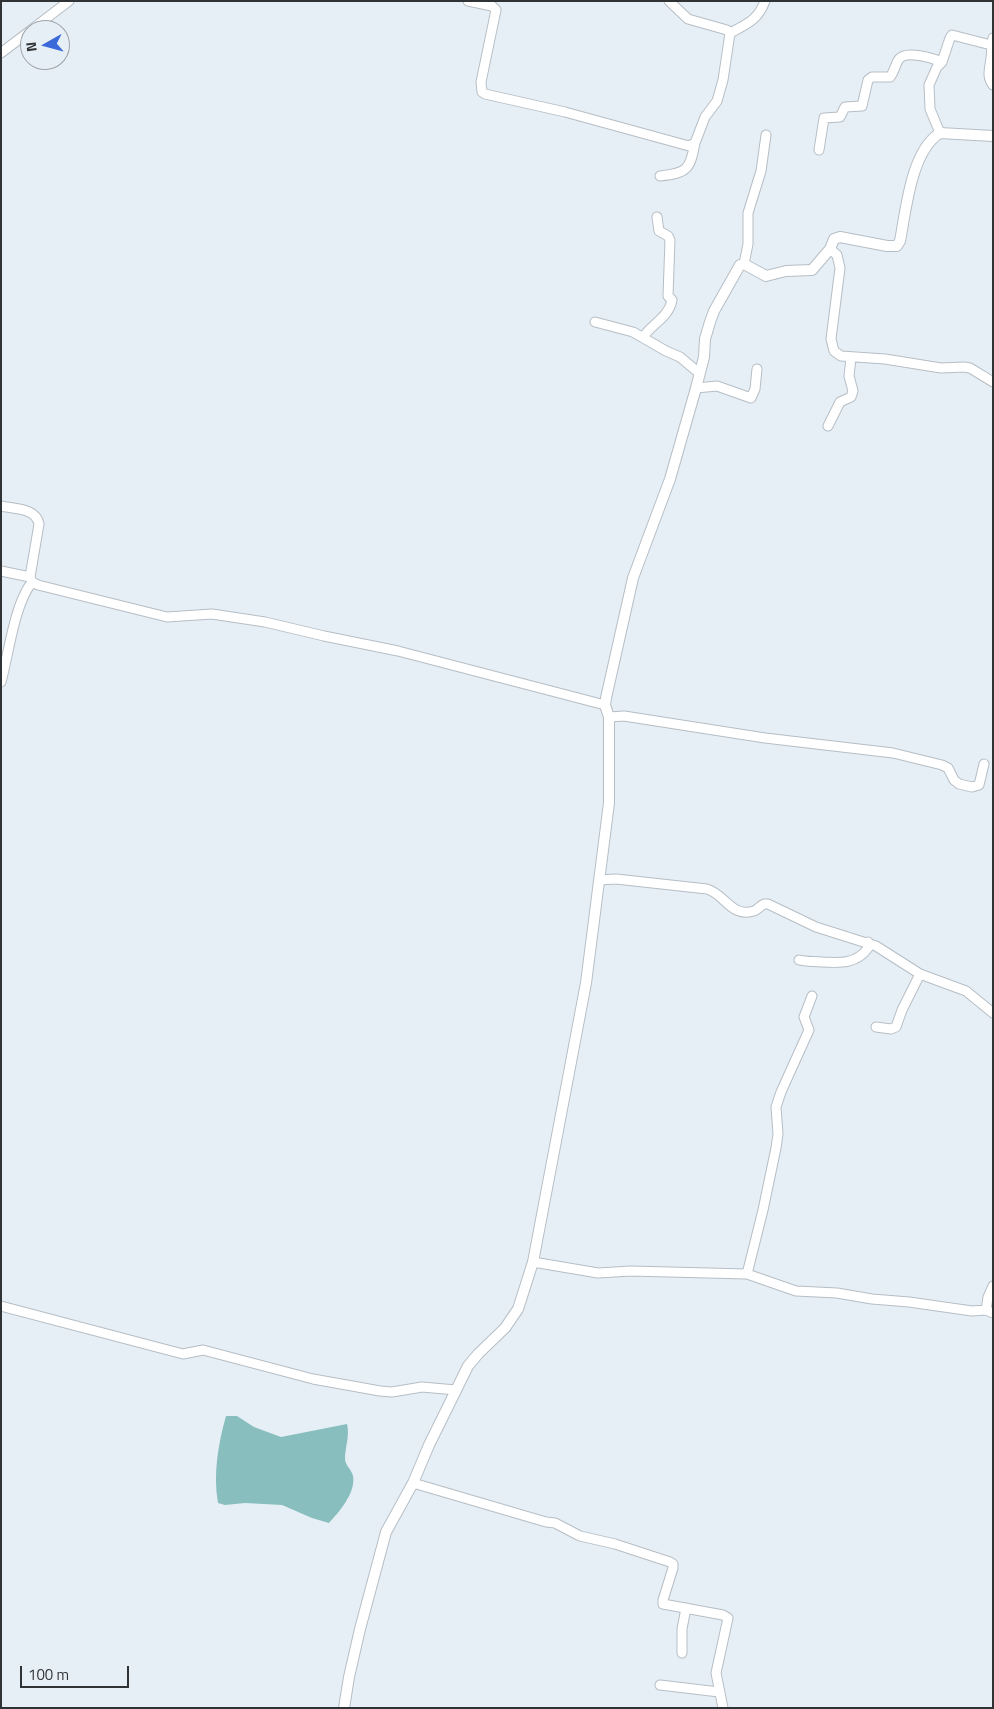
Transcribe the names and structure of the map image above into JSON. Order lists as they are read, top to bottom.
{
  "scale_bar": "100 m",
  "north": "left"
}
